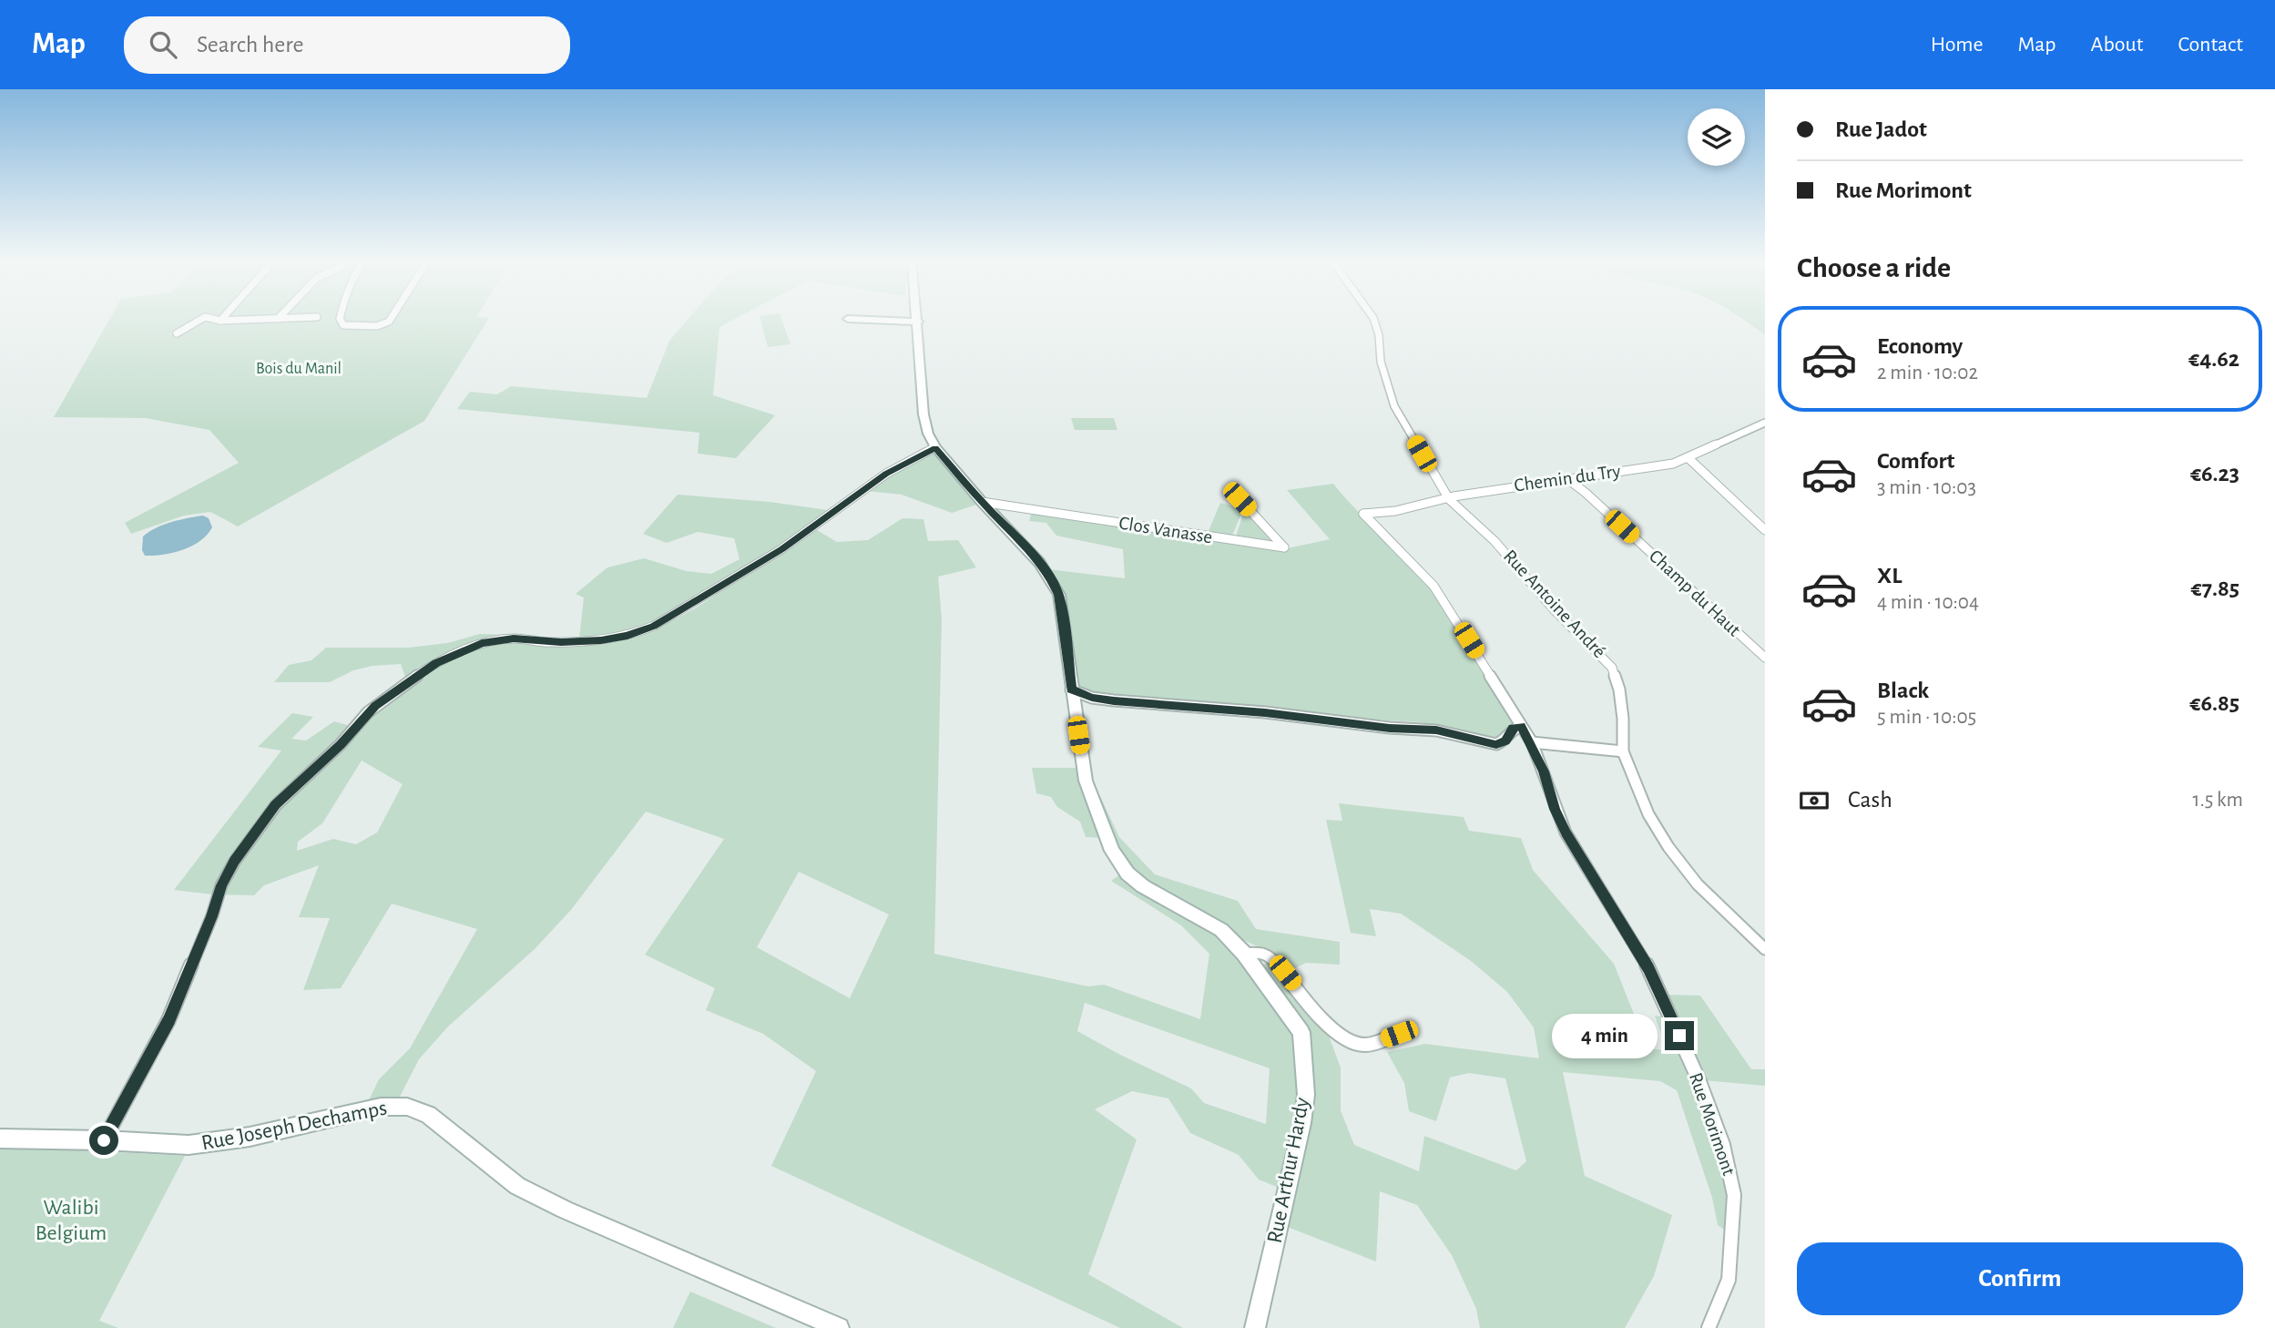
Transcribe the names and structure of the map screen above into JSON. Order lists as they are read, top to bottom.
{
  "streets": {
    "street": [
      "Chemin du Try",
      "Clos Vanasse",
      "Champ du Haut",
      "Rue Antoine André",
      "Rue Morimont",
      "Rue Joseph Dechamps",
      "Rue Arthur Hardy"
    ]
  },
  "crossings": [
    ["Chemin du Try", "Champ du Haut"],
    ["Chemin du Try", "Rue Antoine André"],
    ["Chemin du Try", "Rue Morimont"],
    ["Clos Vanasse", "Rue Arthur Hardy"]
  ],
  "parks": ["Bois du Manil", "Walibi Belgium"],
  "page": {
    "header": "Map",
    "search": "Search here",
    "nav": [
      "Home",
      "Map",
      "About",
      "Contact"
    ],
    "banner": ["Rue Jadot", "Rue Morimont"],
    "heading": "Choose a ride",
    "list": [
      {
        "name": "Economy",
        "note": "2 min · 10:02",
        "value": "€4.62"
      },
      {
        "name": "Comfort",
        "note": "3 min · 10:03",
        "value": "€6.23"
      },
      {
        "name": "XL",
        "note": "4 min · 10:04",
        "value": "€7.85"
      },
      {
        "name": "Black",
        "note": "5 min · 10:05",
        "value": "€6.85"
      }
    ],
    "pay": ["Cash", "1.5 km"],
    "bubble": "4 min",
    "buttons": "Confirm"
  }
}
